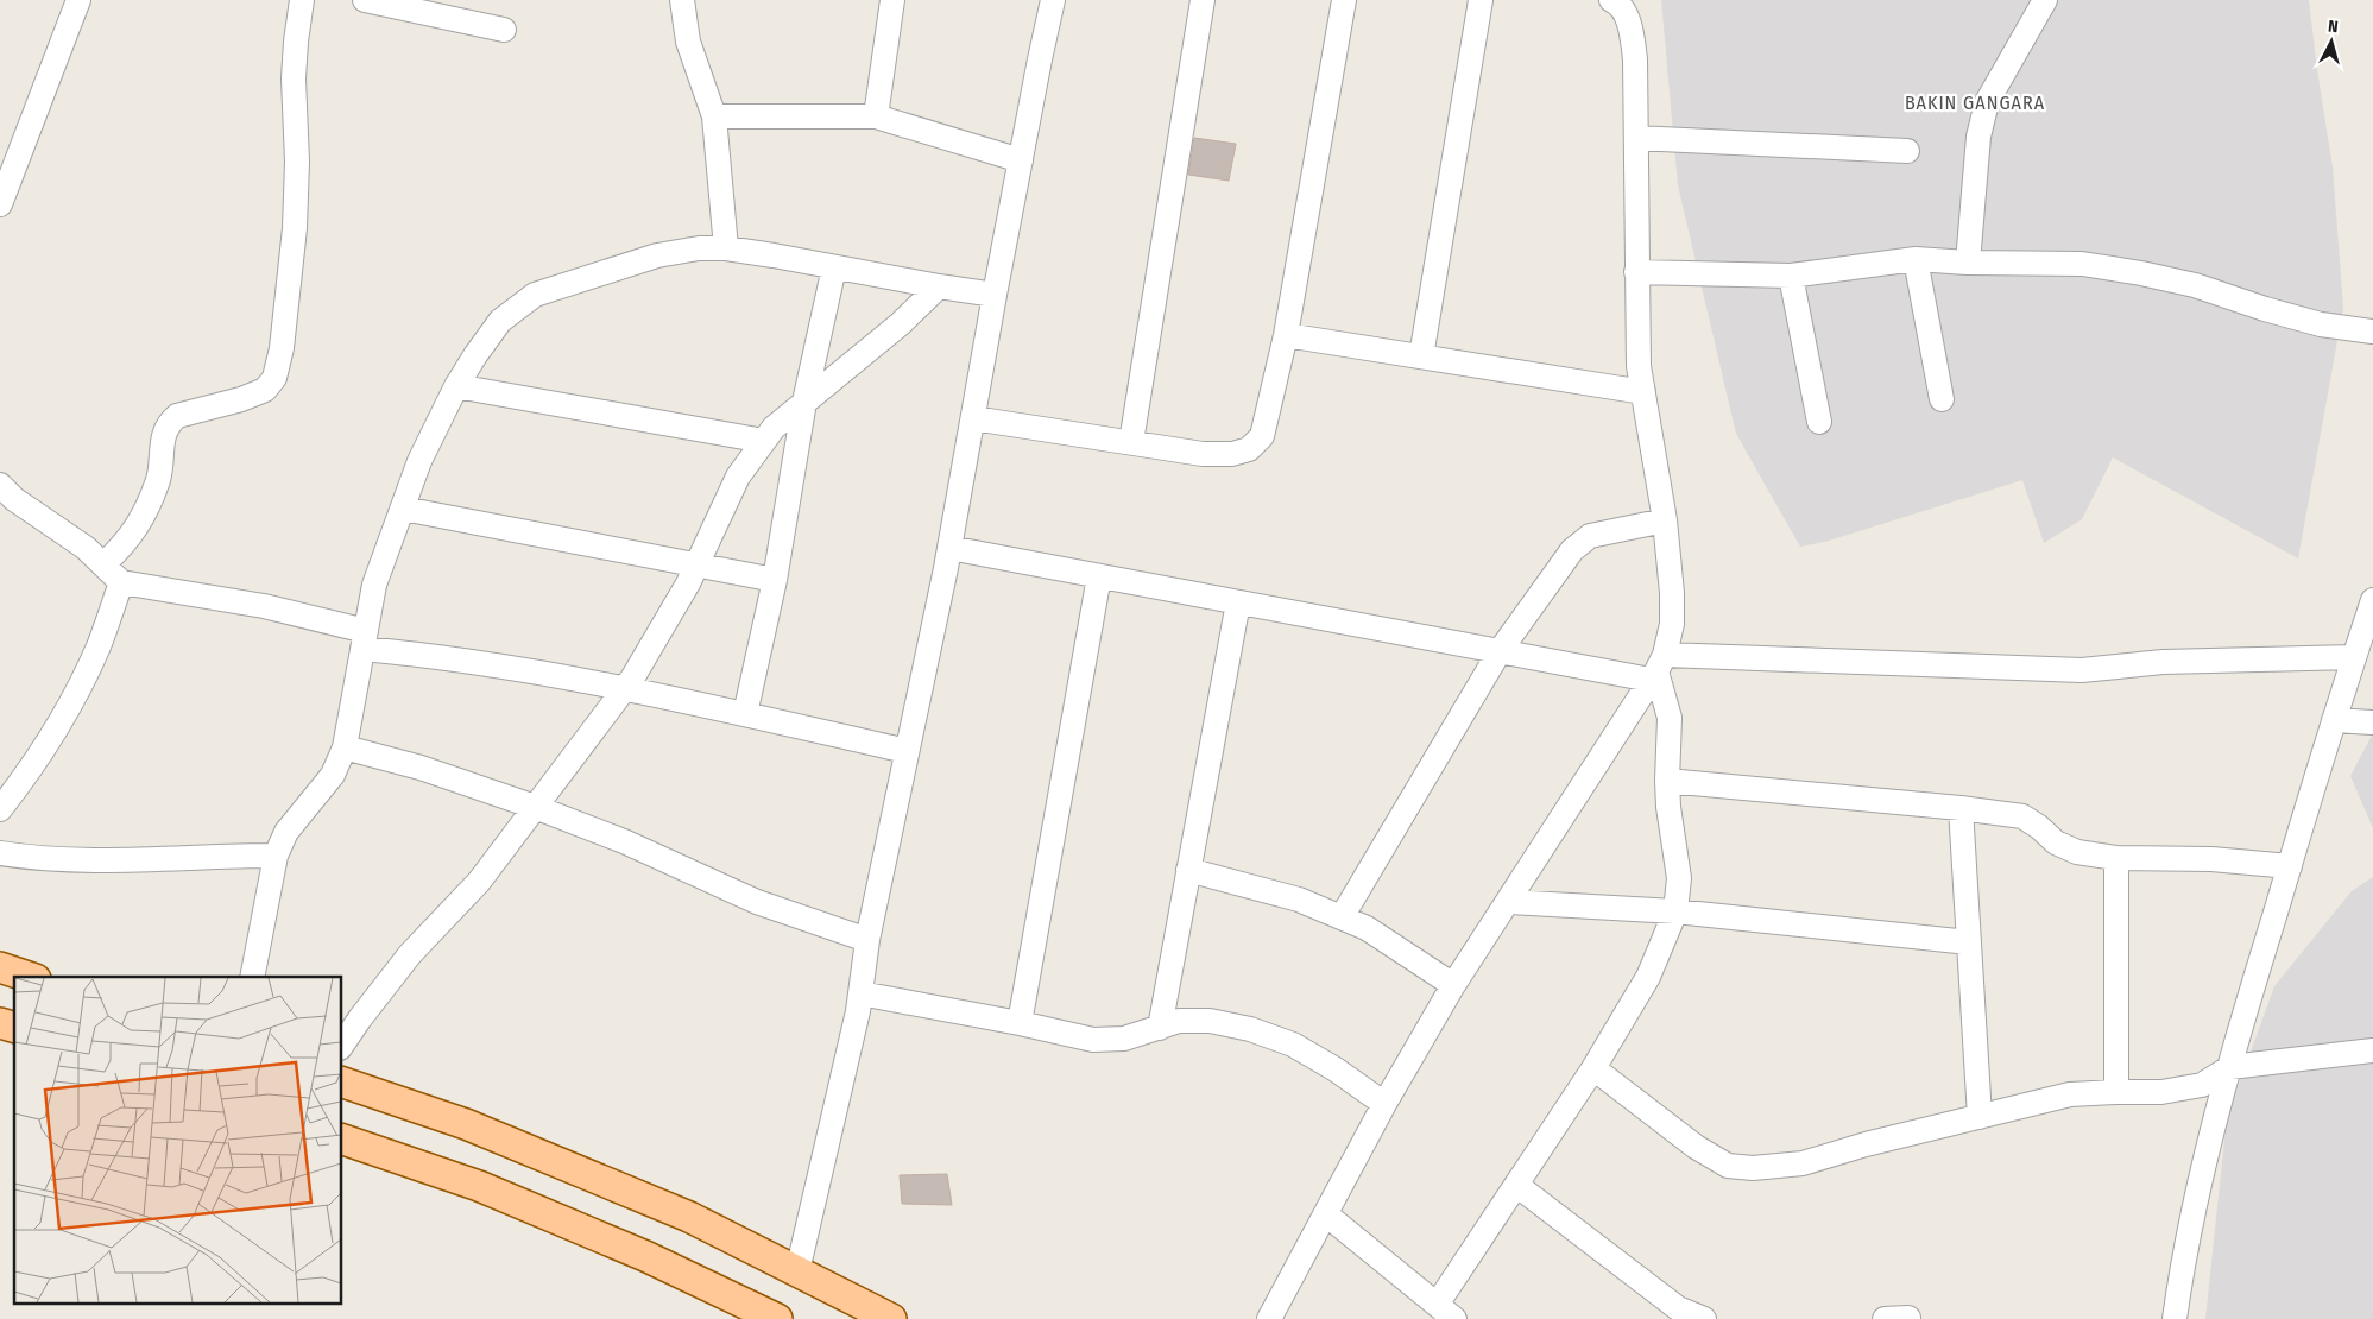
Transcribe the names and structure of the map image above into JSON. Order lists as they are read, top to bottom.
{
  "districts": ["BAKIN GANGARA"],
  "north": "top"
}
